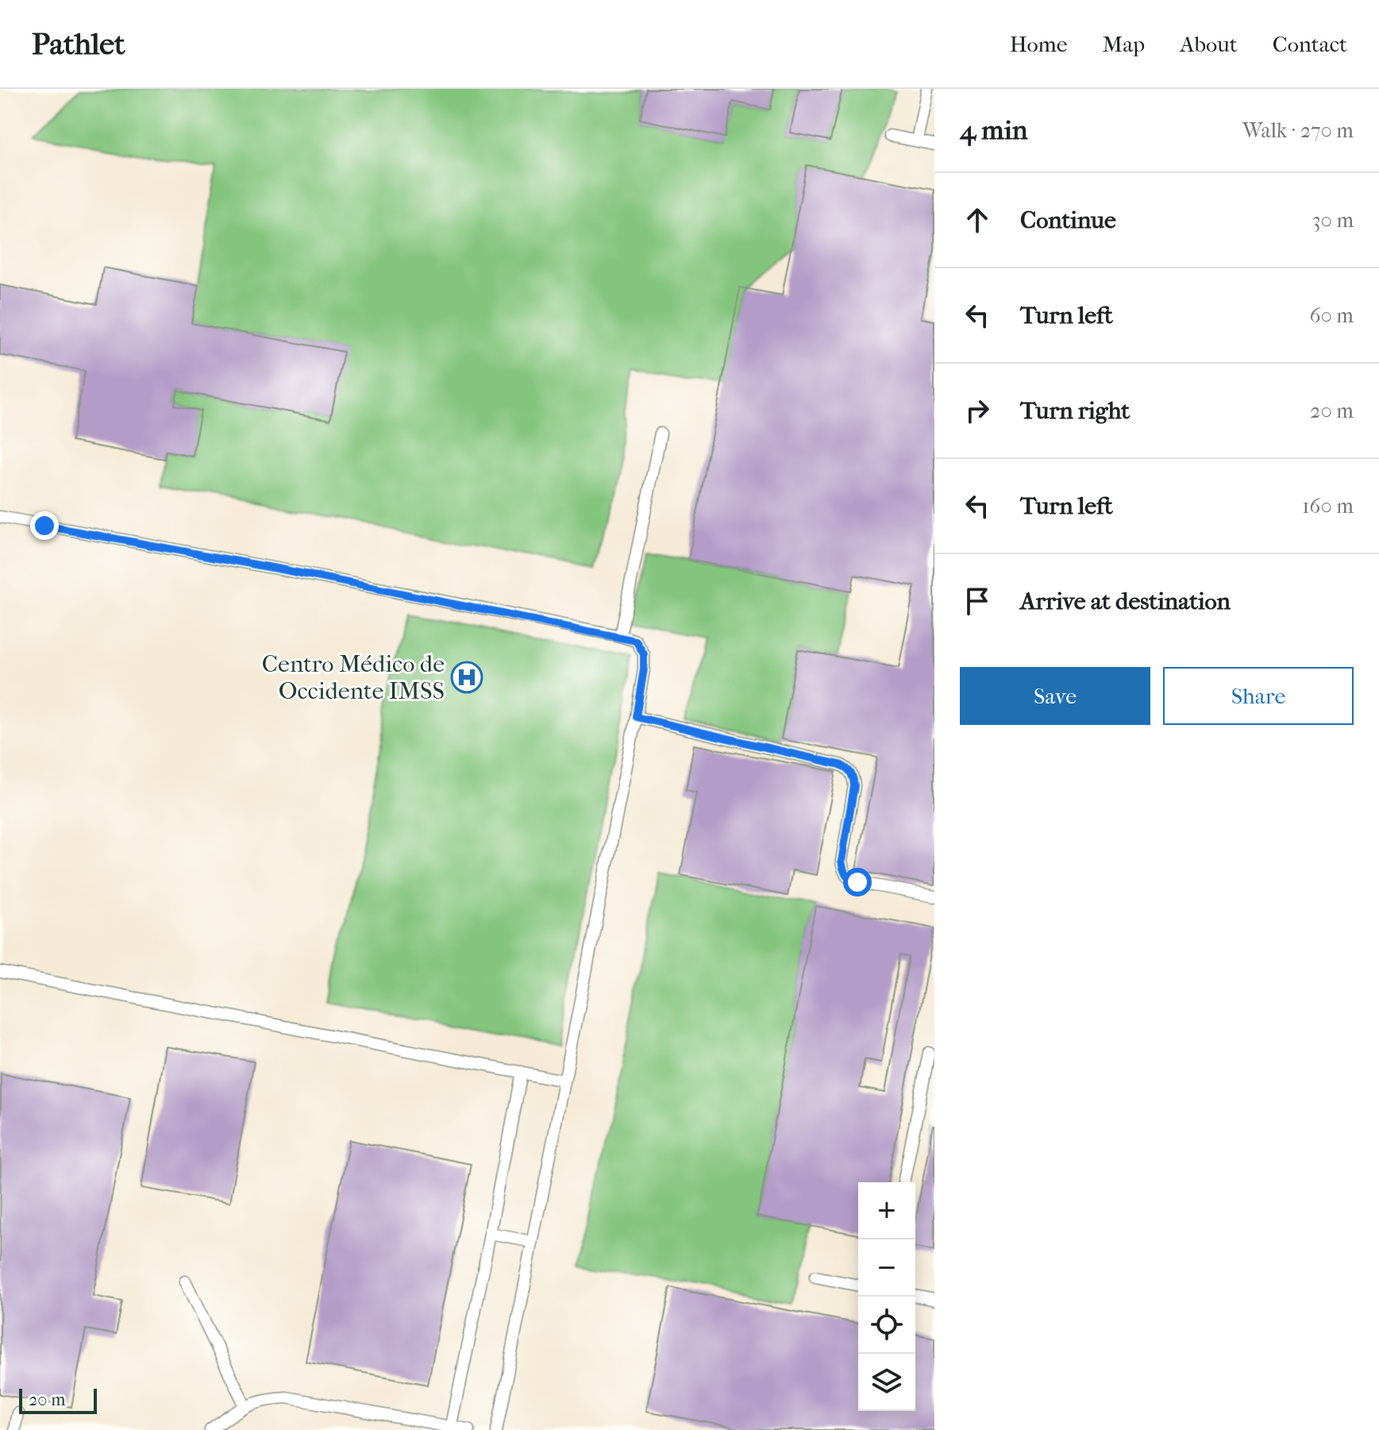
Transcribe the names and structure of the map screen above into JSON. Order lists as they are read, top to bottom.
{
  "places": {
    "hospital": ["Centro Médico de Occidente IMSS"]
  },
  "scale_bar": "20 m",
  "page": {
    "header": "Pathlet",
    "nav": [
      "Home",
      "Map",
      "About",
      "Contact"
    ],
    "heading": ["4 min", "Walk · 270 m"],
    "list": [
      ["Continue", "30 m"],
      ["Turn left", "60 m"],
      ["Turn right", "20 m"],
      ["Turn left", "160 m"],
      "Arrive at destination"
    ],
    "buttons": ["Save", "Share"],
    "map_buttons": ["+", "−"],
    "scale": "20 m"
  }
}
